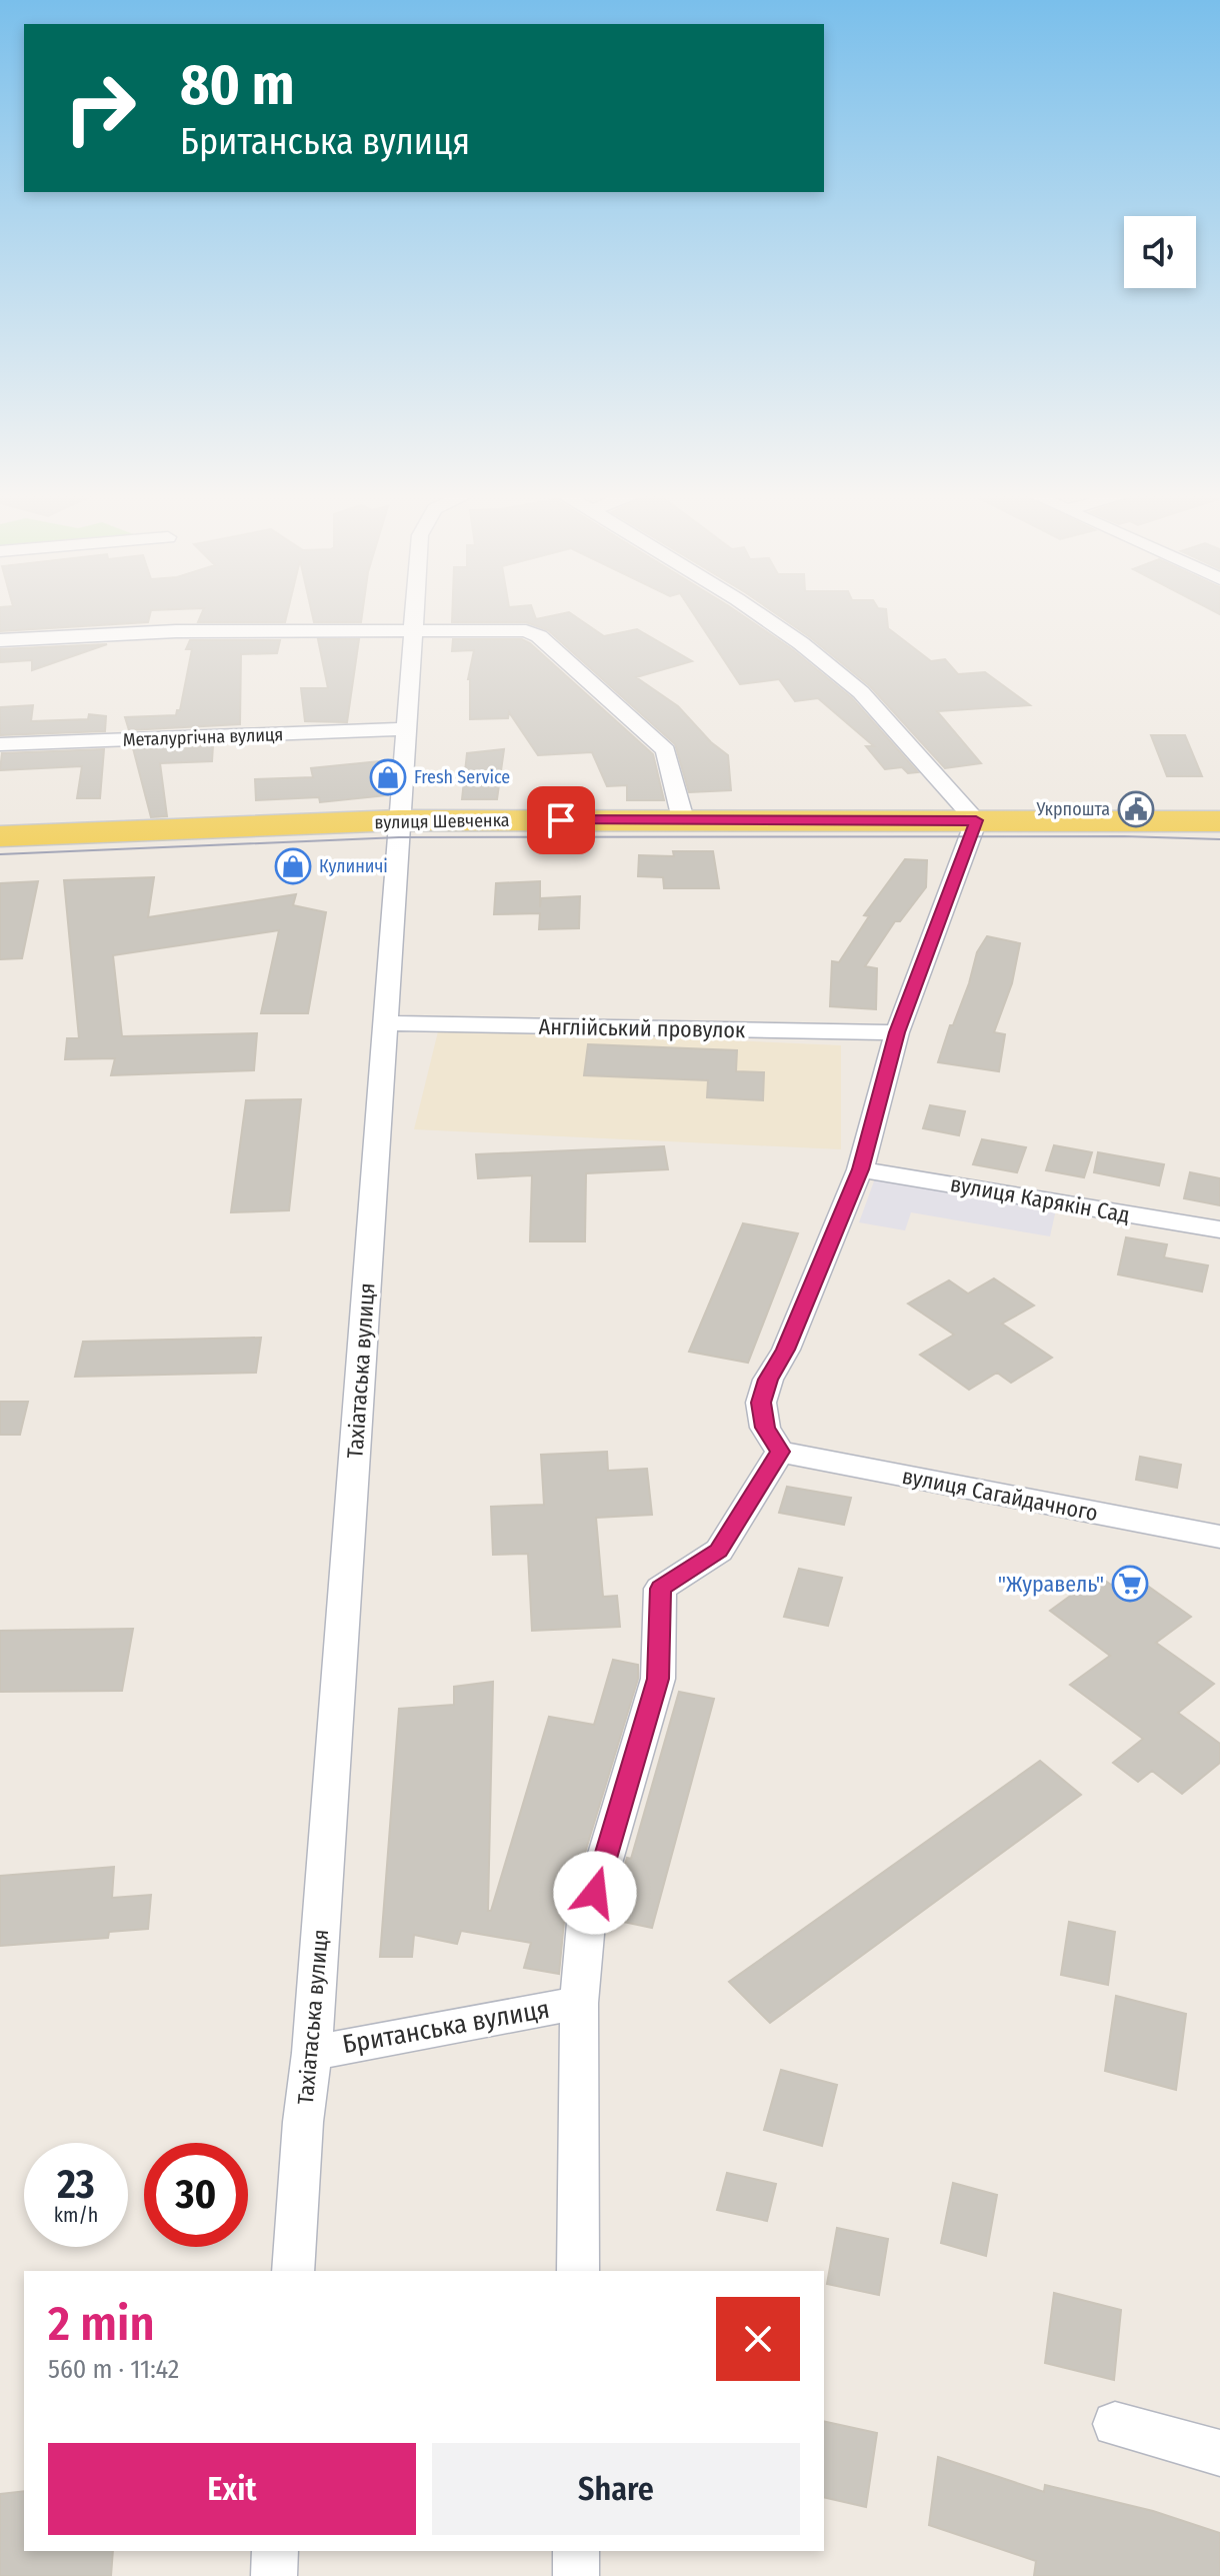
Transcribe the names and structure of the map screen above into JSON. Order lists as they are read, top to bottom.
{
  "streets": {
    "main road": ["вулиця Шевченка"],
    "street": [
      "Металургічна вулиця",
      "Англійський провулок",
      "вулиця Карякін Сад",
      "Тахіатаська вулиця",
      "вулиця Сагайдачного",
      "Британська вулиця"
    ]
  },
  "crossings": [
    ["Металургічна вулиця", "Тахіатаська вулиця"],
    ["вулиця Шевченка", "Тахіатаська вулиця"],
    ["Англійський провулок", "Тахіатаська вулиця"],
    ["Тахіатаська вулиця", "Британська вулиця"],
    ["вулиця Сагайдачного", "Британська вулиця"]
  ],
  "places": {
    "shop": ["Fresh Service", "Кулиничі"],
    "public building": ["Укрпошта"],
    "supermarket": ["\"Журавель\""]
  },
  "page": {
    "turn": ["80 m", "Британська вулиця"],
    "speed": "23 km/h",
    "limit": "30",
    "heading": ["2 min", "560 m · 11:42"],
    "buttons": ["Exit", "Share"]
  }
}
